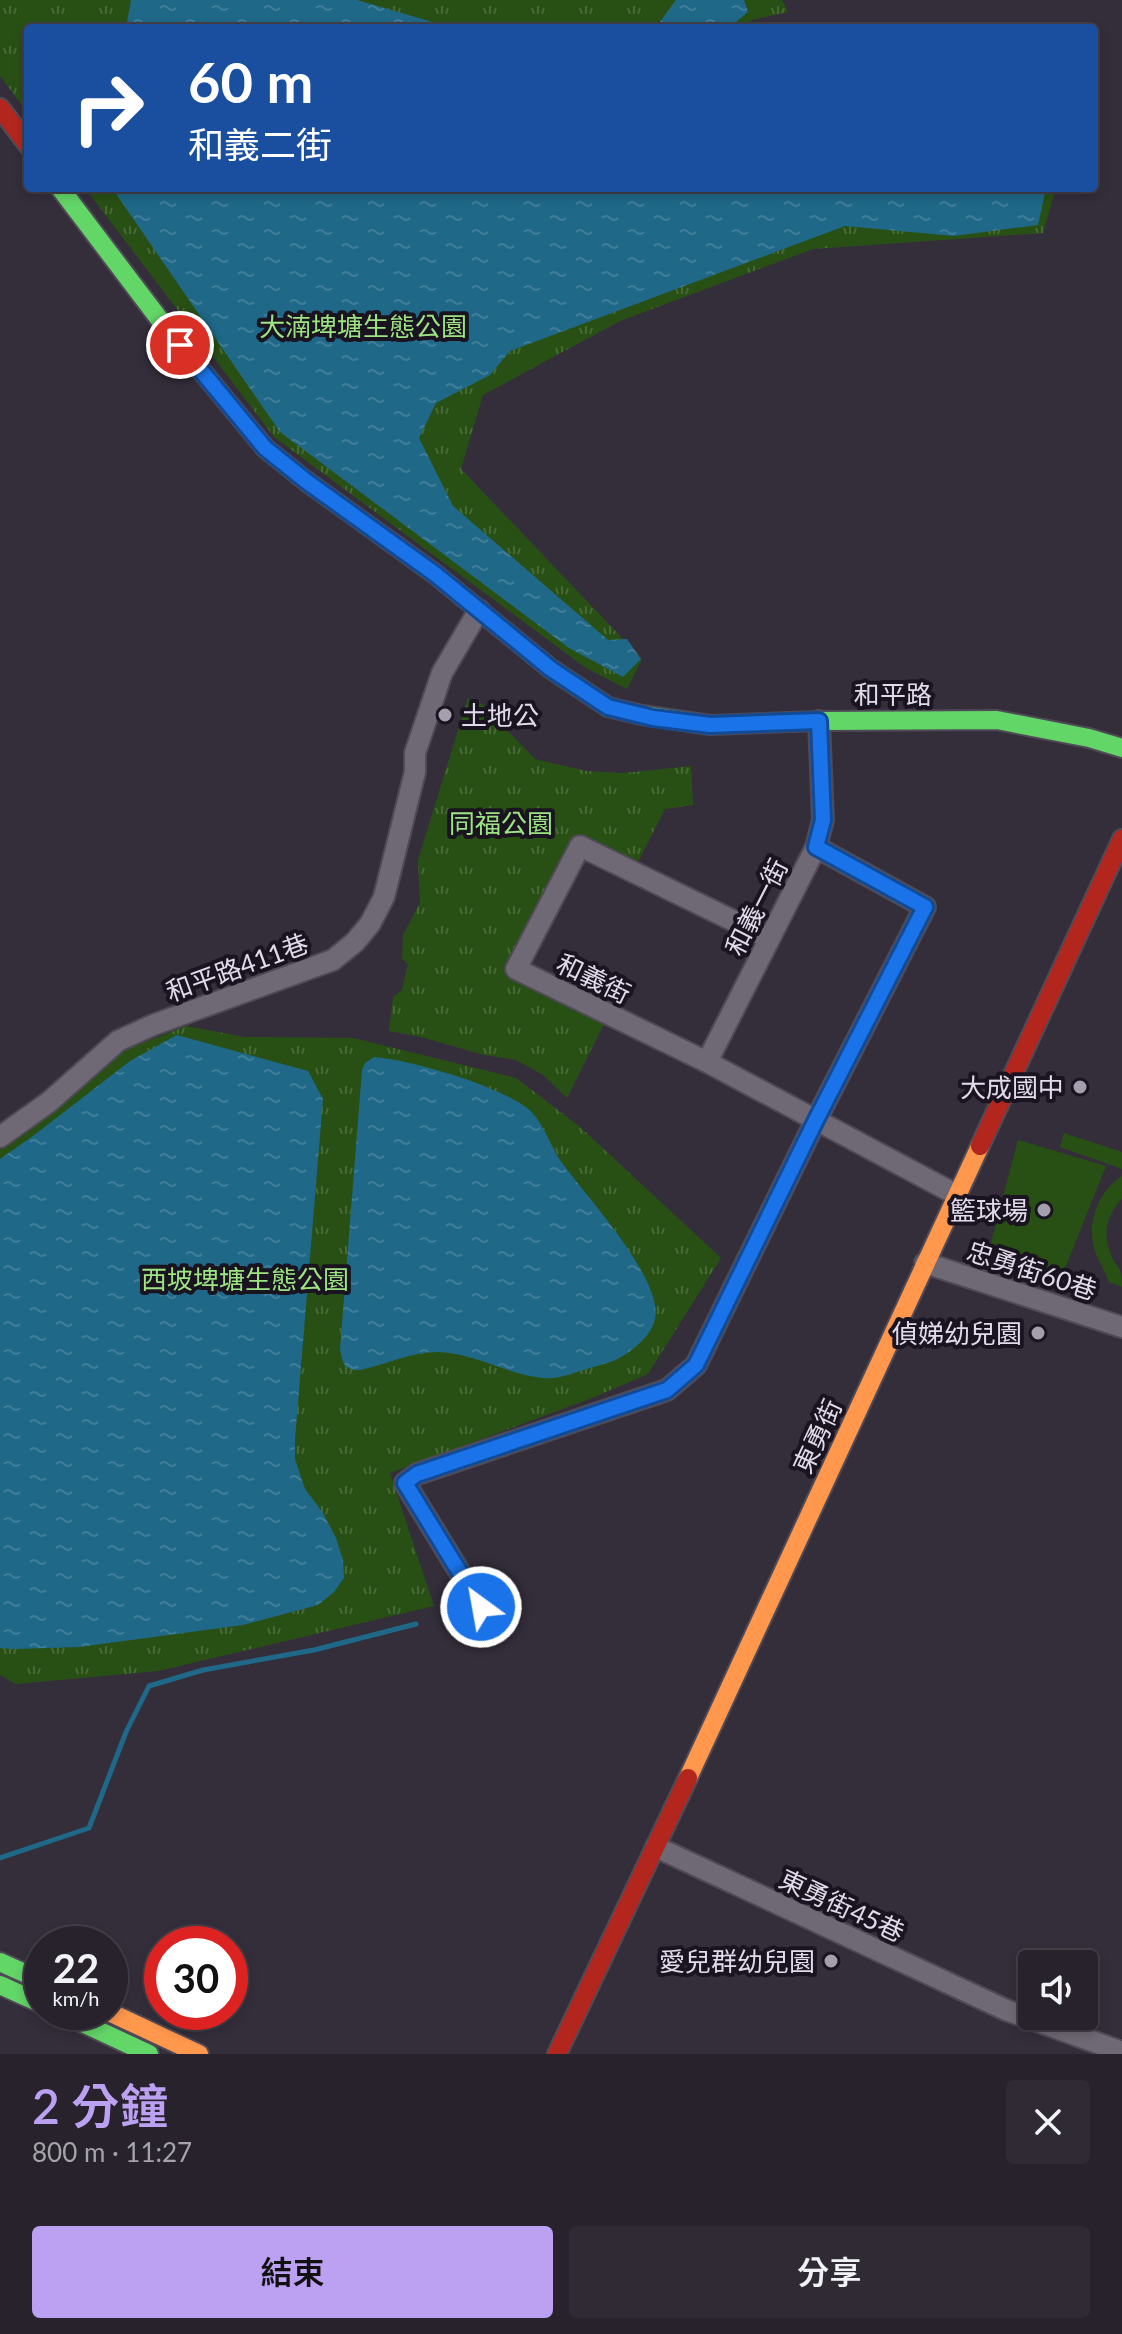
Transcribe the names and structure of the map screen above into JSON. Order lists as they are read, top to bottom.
{
  "streets": {
    "street": [
      "和平路",
      "和義一街",
      "和平路411巷",
      "和義街",
      "忠勇街60巷",
      "東勇街",
      "東勇街45巷"
    ]
  },
  "crossings": [
    ["和平路", "和義一街"],
    ["和平路", "和平路411巷"],
    ["和義一街", "和義街"],
    ["和義街", "東勇街"],
    ["忠勇街60巷", "東勇街"],
    ["東勇街", "東勇街45巷"]
  ],
  "parks": ["大湳埤塘生態公園", "同福公園", "西坡埤塘生態公園"],
  "places": [
    "土地公",
    "大成國中",
    "籃球場",
    "偵娣幼兒園",
    "愛兒群幼兒園"
  ],
  "page": {
    "turn": ["60 m", "和義二街"],
    "speed": "22 km/h",
    "limit": "30",
    "heading": ["2 分鐘", "800 m · 11:27"],
    "buttons": ["結束", "分享"]
  }
}
